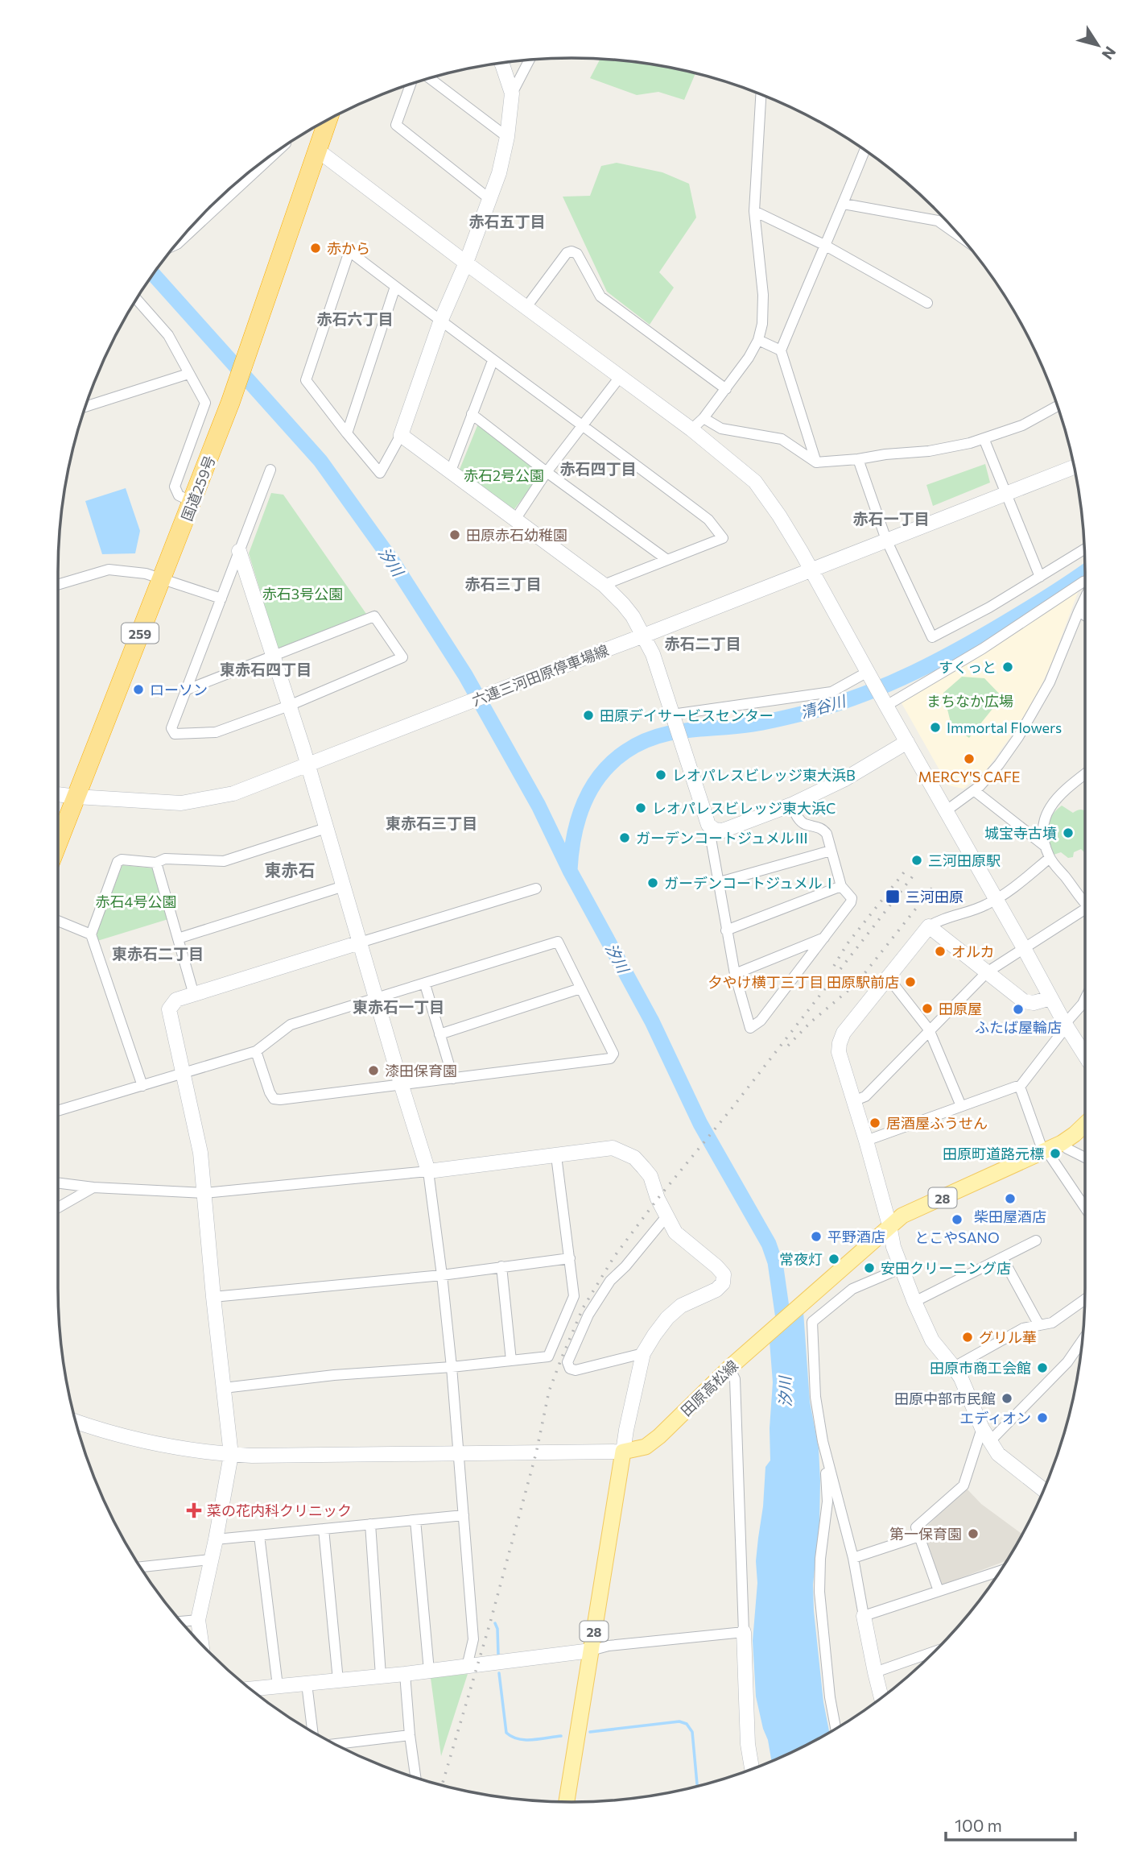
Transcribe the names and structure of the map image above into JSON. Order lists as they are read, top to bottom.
{
  "streets": {
    "highway": ["国道259号", "259"],
    "main road": ["28", "田原高松線"],
    "street": ["六連三河田原停車場線"]
  },
  "crossings": [
    ["国道259号", "六連三河田原停車場線"],
    ["28", "田原高松線"]
  ],
  "districts": [
    "赤石五丁目",
    "赤石六丁目",
    "赤石四丁目",
    "赤石一丁目",
    "赤石三丁目",
    "赤石二丁目",
    "東赤石四丁目",
    "東赤石三丁目",
    "東赤石",
    "東赤石二丁目",
    "東赤石一丁目"
  ],
  "water": ["汐川", "清谷川"],
  "parks": [
    "赤石2号公園",
    "赤石3号公園",
    "まちなか広場",
    "赤石4号公園"
  ],
  "places": {
    "other": [
      "赤から",
      "田原赤石幼稚園",
      "すくっと",
      "ローソン",
      "田原デイサービスセンター",
      "Immortal Flowers",
      "MERCY'S CAFE",
      "レオパレスビレッジ東大浜B",
      "レオパレスビレッジ東大浜C",
      "城宝寺古墳",
      "ガーデンコートジュメルⅢ",
      "三河田原駅",
      "ガーデンコートジュメルⅠ",
      "オルカ",
      "夕やけ横丁三丁目 田原駅前店",
      "田原屋",
      "ふたば屋輪店",
      "漆田保育園",
      "居酒屋ふうせん",
      "田原町道路元標",
      "柴田屋酒店",
      "とこやSANO",
      "平野酒店",
      "常夜灯",
      "安田クリーニング店",
      "グリル華",
      "田原市商工会館",
      "田原中部市民館",
      "エディオン",
      "第一保育園"
    ],
    "transit": ["三河田原"],
    "health": ["菜の花内科クリニック"]
  },
  "scale_bar": "100 m",
  "north": "bottom right"
}
